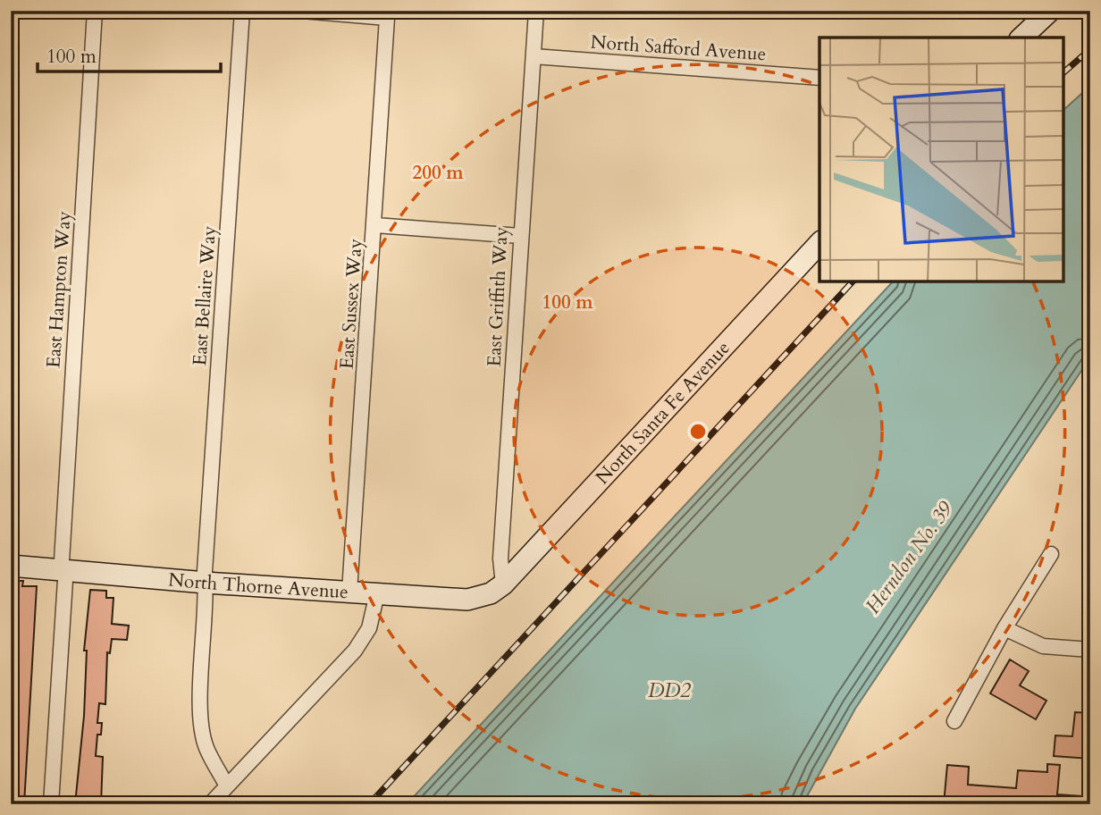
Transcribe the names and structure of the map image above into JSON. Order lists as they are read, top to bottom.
{
  "streets": {
    "street": [
      "North Safford Avenue",
      "East Hampton Way",
      "East Bellaire Way",
      "East Griffith Way",
      "East Sussex Way",
      "North Santa Fe Avenue",
      "North Thorne Avenue"
    ]
  },
  "crossings": [
    ["North Safford Avenue", "East Griffith Way"],
    ["East Hampton Way", "North Thorne Avenue"],
    ["East Bellaire Way", "North Thorne Avenue"],
    ["East Griffith Way", "North Santa Fe Avenue"],
    ["East Griffith Way", "North Thorne Avenue"],
    ["East Sussex Way", "North Thorne Avenue"],
    ["North Santa Fe Avenue", "North Thorne Avenue"]
  ],
  "water": ["Herndon No. 39", "DD2"],
  "scale_bar": "100 m",
  "rings": ["200 m", "100 m"]
}
